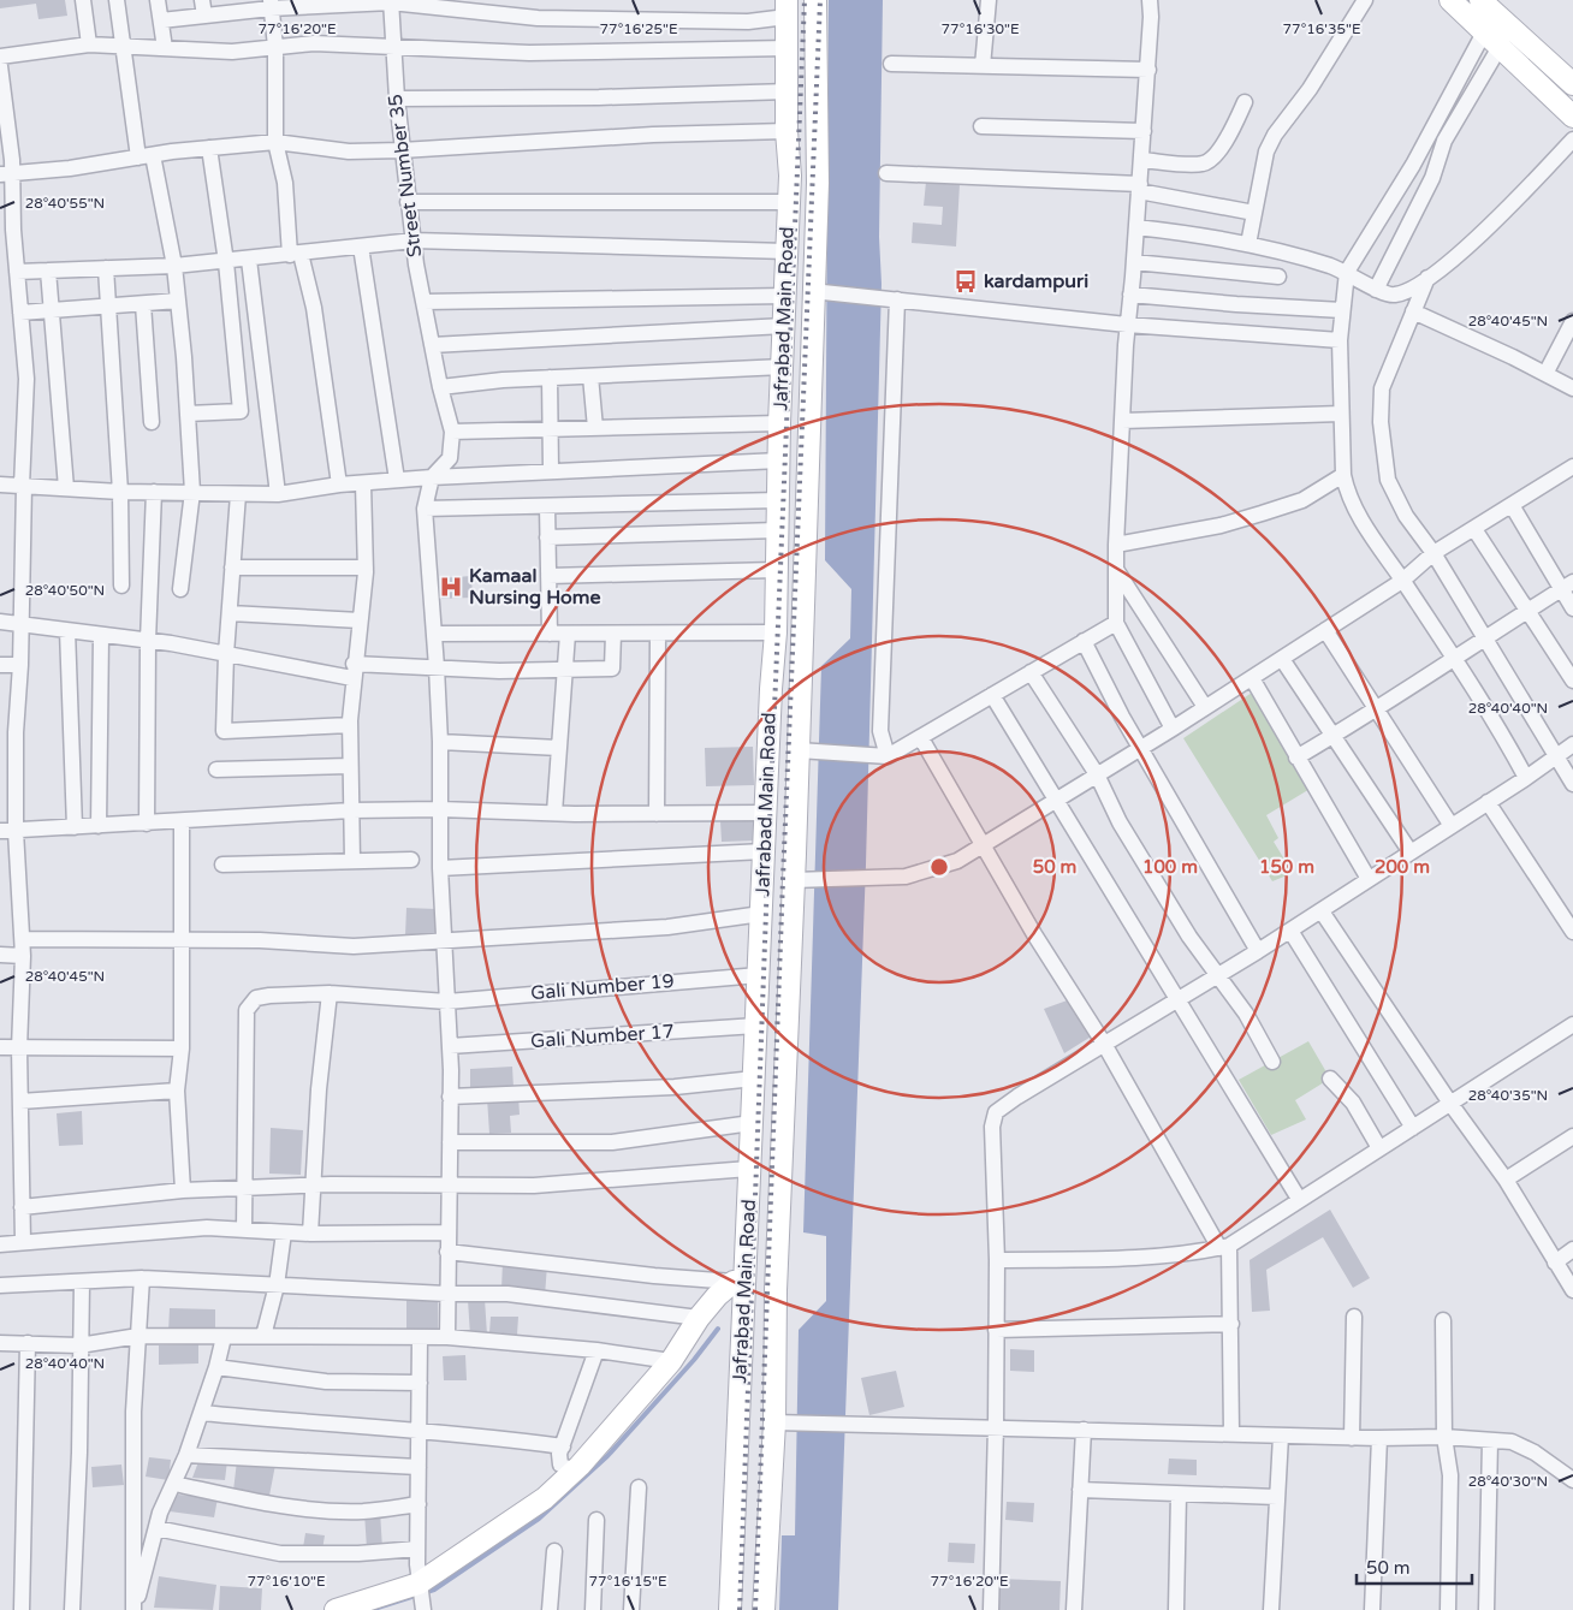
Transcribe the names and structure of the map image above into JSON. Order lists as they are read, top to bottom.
{
  "streets": {
    "main road": ["Jafrabad Main Road"],
    "street": ["Street Number 35", "Gali Number 19", "Gali Number 17"]
  },
  "crossings": [
    ["Jafrabad Main Road", "Gali Number 19"],
    ["Jafrabad Main Road", "Gali Number 17"]
  ],
  "places": {
    "bus stop": ["kardampuri"],
    "hospital": ["Kamaal Nursing Home"]
  },
  "scale_bar": "50 m",
  "coordinates": [
    "77°16'20\"E",
    "77°16'25\"E",
    "77°16'30\"E",
    "77°16'35\"E",
    "28°40'55\"N",
    "28°40'45\"N",
    "28°40'50\"N",
    "28°40'40\"N",
    "28°40'35\"N",
    "28°40'30\"N",
    "77°16'10\"E",
    "77°16'15\"E"
  ],
  "rings": [
    "50 m",
    "100 m",
    "150 m",
    "200 m"
  ]
}
